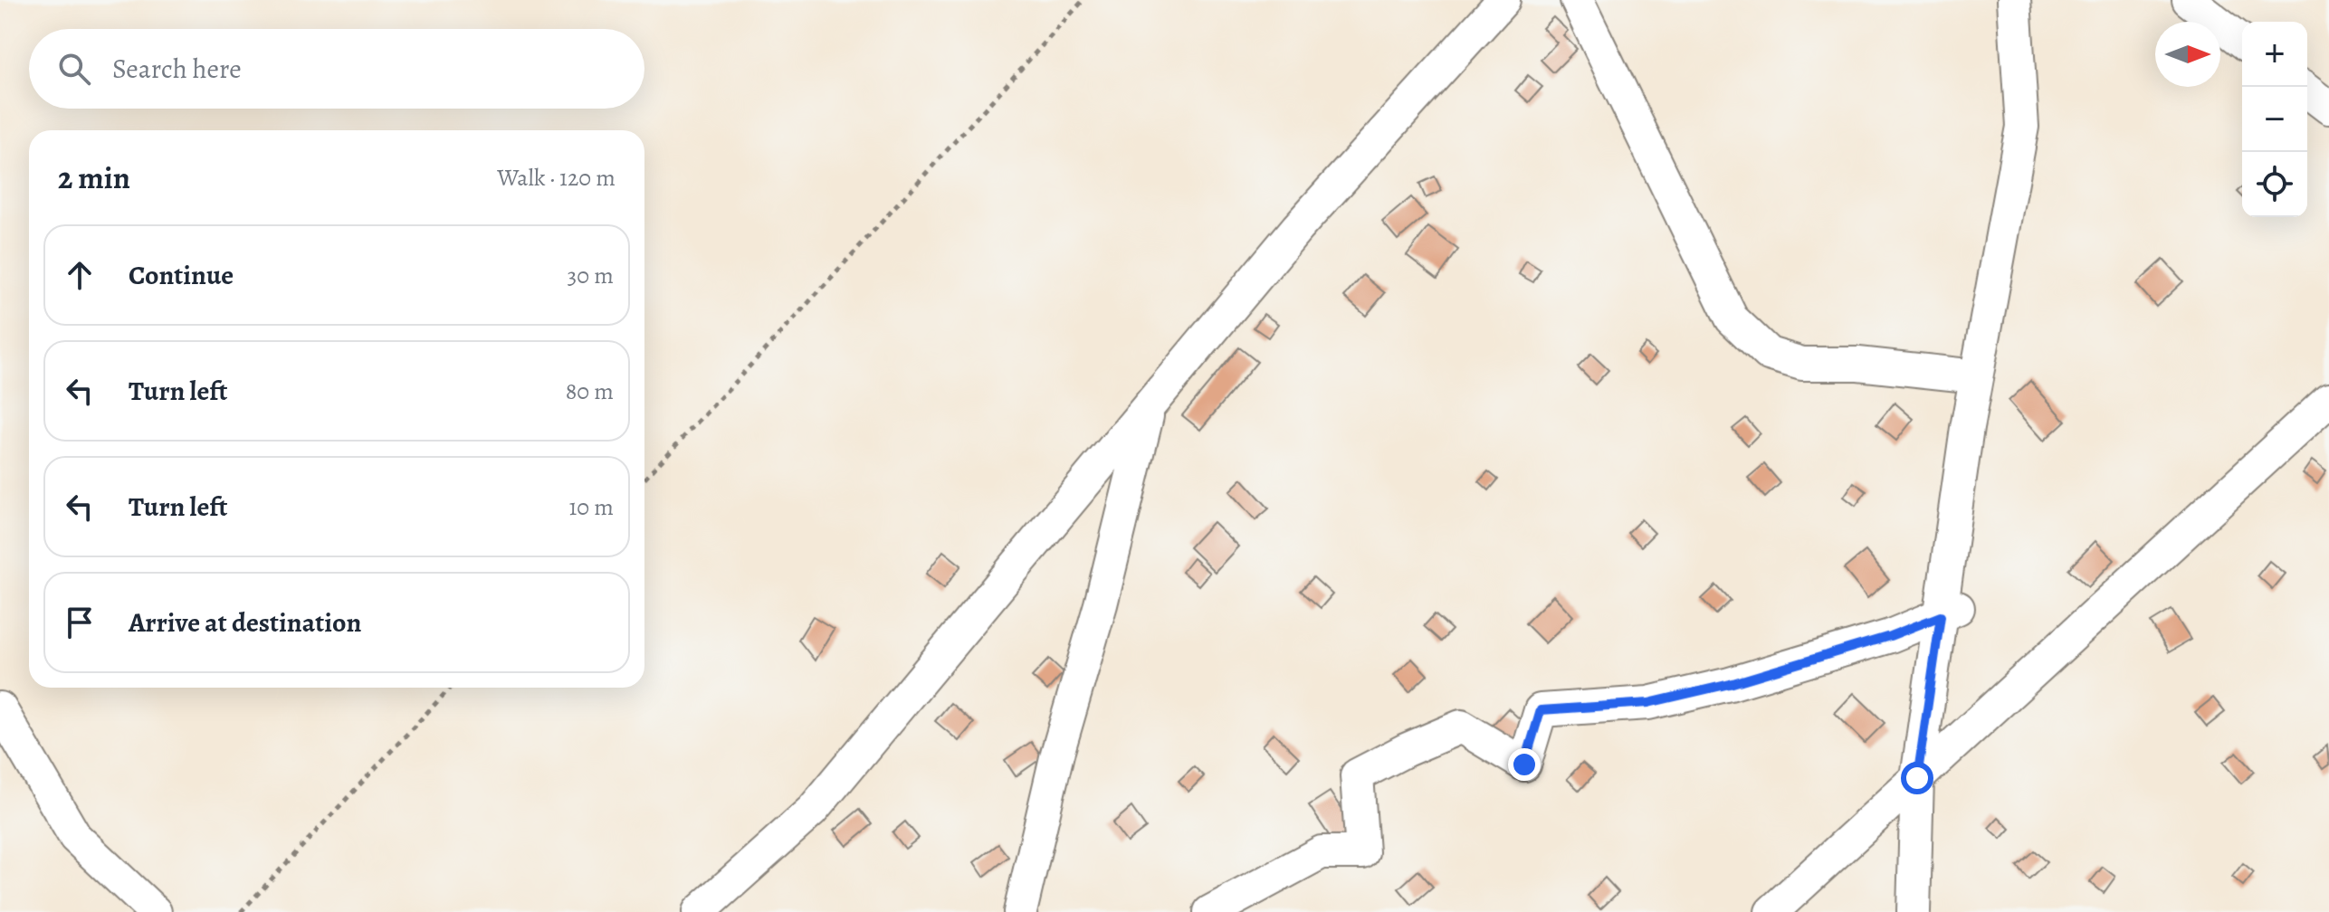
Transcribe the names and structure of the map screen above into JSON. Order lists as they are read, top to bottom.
{
  "north": "right",
  "page": {
    "map_buttons": ["+", "−"],
    "search": "Search here",
    "heading": ["2 min", "Walk · 120 m"],
    "list": [
      ["Continue", "30 m"],
      ["Turn left", "80 m"],
      ["Turn left", "10 m"],
      "Arrive at destination"
    ]
  }
}
